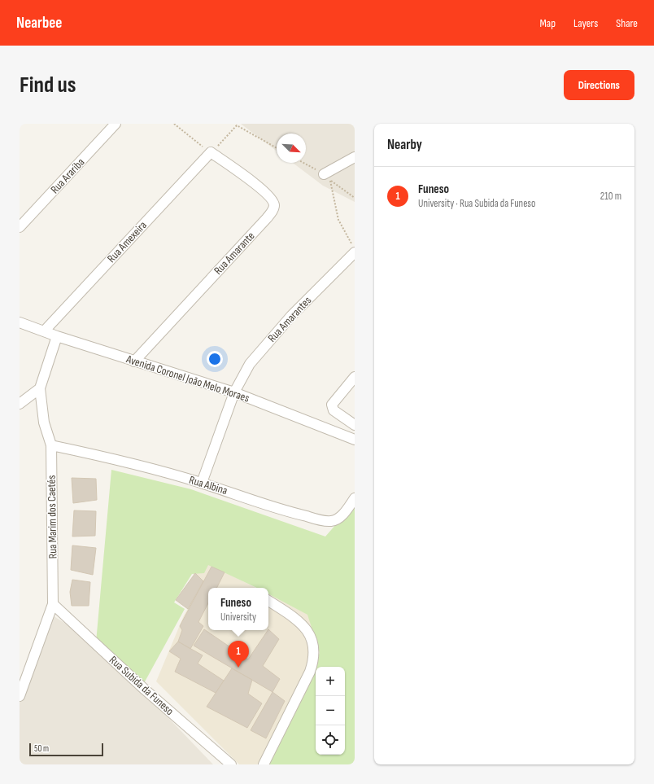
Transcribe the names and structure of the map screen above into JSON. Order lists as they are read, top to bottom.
{
  "streets": {
    "street": [
      "Rua Arariba",
      "Rua Amexeira",
      "Rua Amarante",
      "Rua Amarantes",
      "Avenida Coronel João Melo Moraes",
      "Rua Albina",
      "Rua Marim dos Caetés",
      "Rua Subida da Funeso"
    ]
  },
  "crossings": [
    ["Rua Amexeira", "Rua Amarante"],
    ["Rua Amexeira", "Avenida Coronel João Melo Moraes"],
    ["Rua Amarante", "Avenida Coronel João Melo Moraes"],
    ["Rua Amarantes", "Avenida Coronel João Melo Moraes"],
    ["Rua Amarantes", "Rua Albina"],
    ["Avenida Coronel João Melo Moraes", "Rua Marim dos Caetés"],
    ["Rua Albina", "Rua Marim dos Caetés"],
    ["Rua Marim dos Caetés", "Rua Subida da Funeso"]
  ],
  "scale_bar": "50 m",
  "north": "bottom right",
  "page": {
    "header": "Nearbee",
    "nav": ["Map", "Layers", "Share"],
    "buttons": "Directions",
    "title": "Find us",
    "heading": "Nearby",
    "list": [
      {
        "mark": "1",
        "name": "Funeso",
        "note": "University · Rua Subida da Funeso",
        "value": "210 m"
      }
    ],
    "popup": ["Funeso", "University"],
    "pins": "1",
    "map_buttons": ["+", "−"],
    "scale": "50 m"
  }
}
